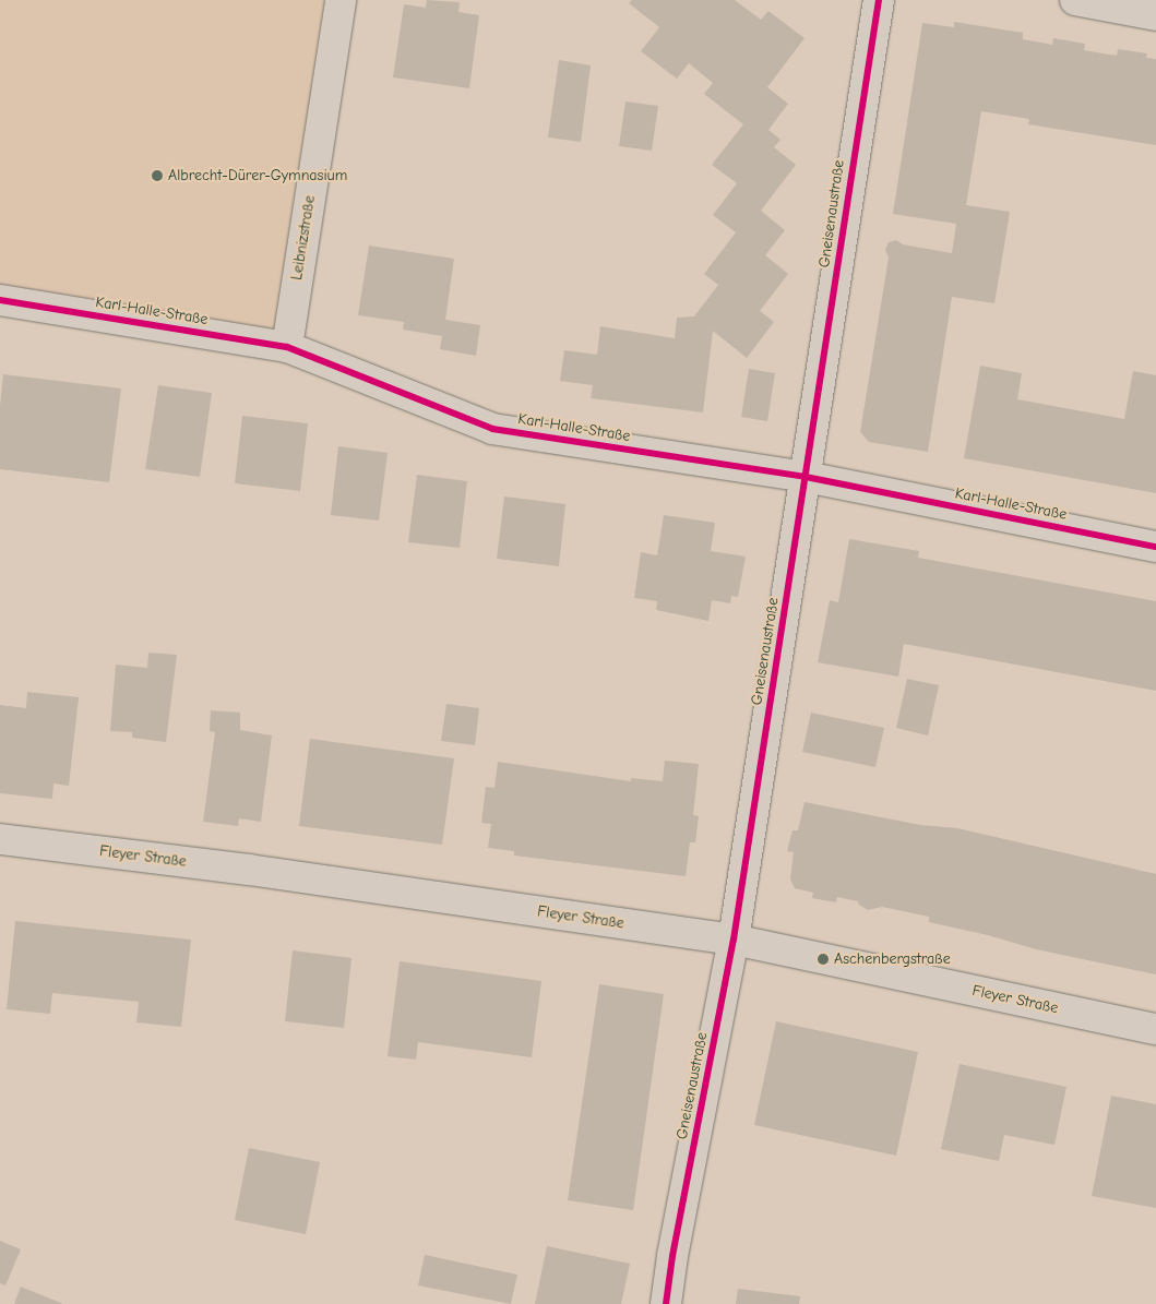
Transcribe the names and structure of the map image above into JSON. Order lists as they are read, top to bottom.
{
  "streets": {
    "street": [
      "Gneisenaustraße",
      "Leibnizstraße",
      "Karl-Halle-Straße",
      "Fleyer Straße"
    ]
  },
  "crossings": [
    ["Gneisenaustraße", "Karl-Halle-Straße"],
    ["Gneisenaustraße", "Fleyer Straße"],
    ["Leibnizstraße", "Karl-Halle-Straße"]
  ],
  "places": ["Albrecht-Dürer-Gymnasium", "Aschenbergstraße"]
}
